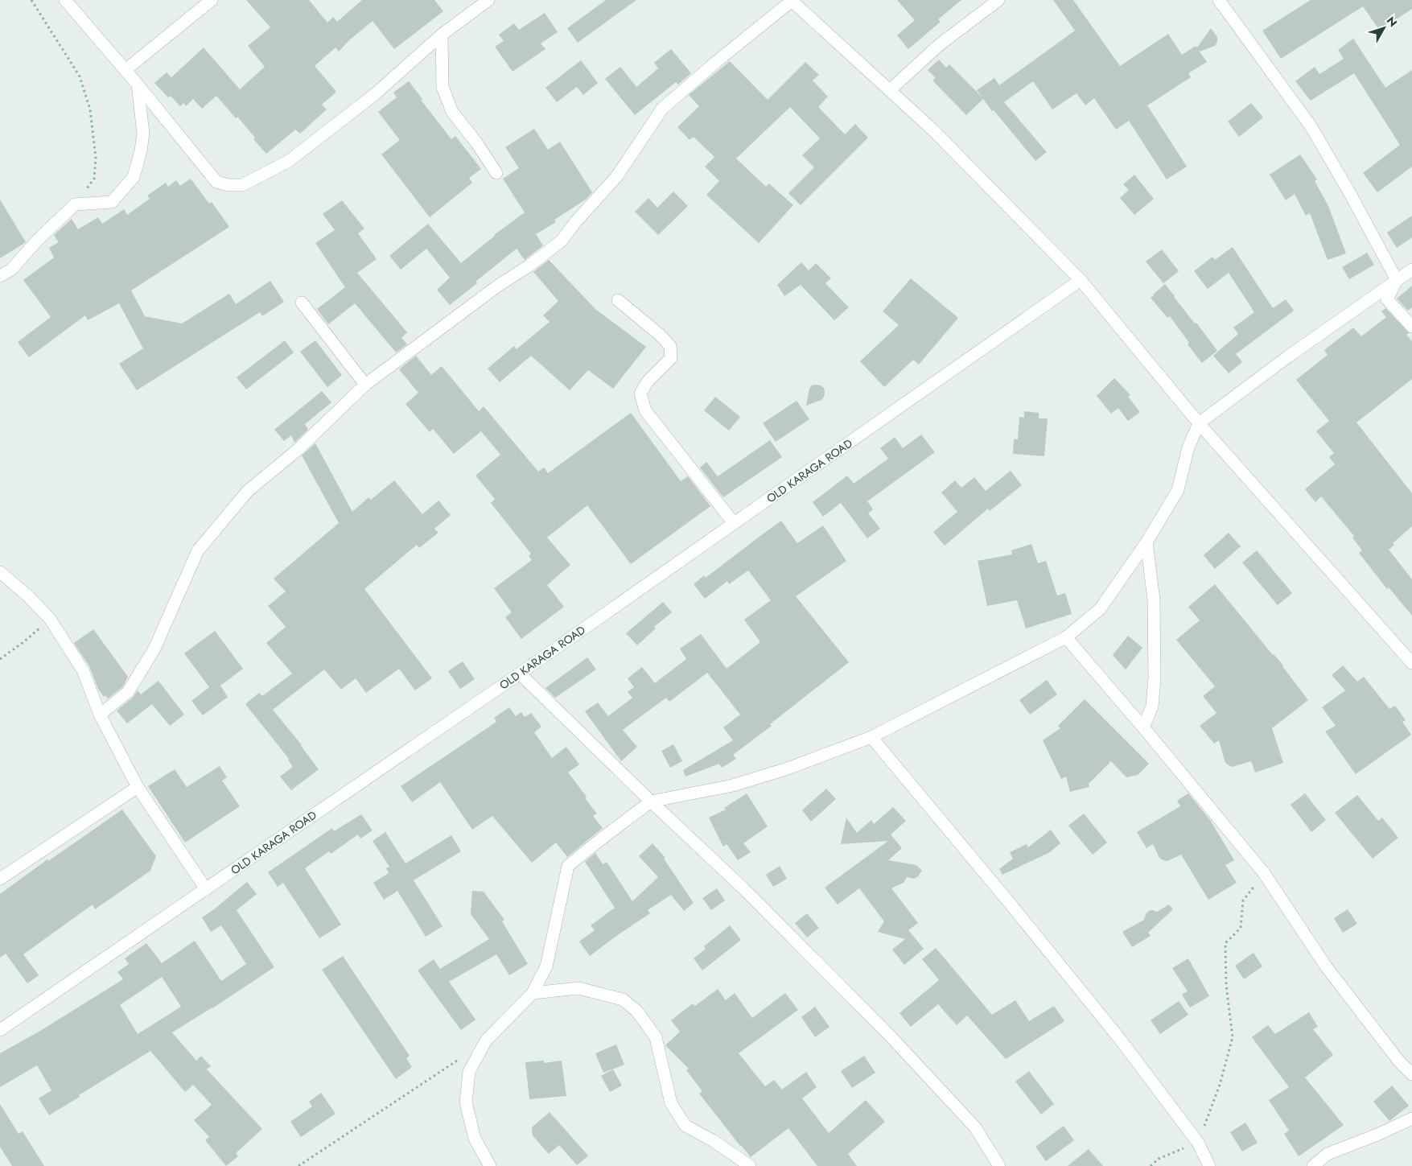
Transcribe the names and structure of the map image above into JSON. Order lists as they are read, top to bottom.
{
  "streets": {
    "street": ["OLD KARAGA ROAD"]
  },
  "north": "top right"
}
